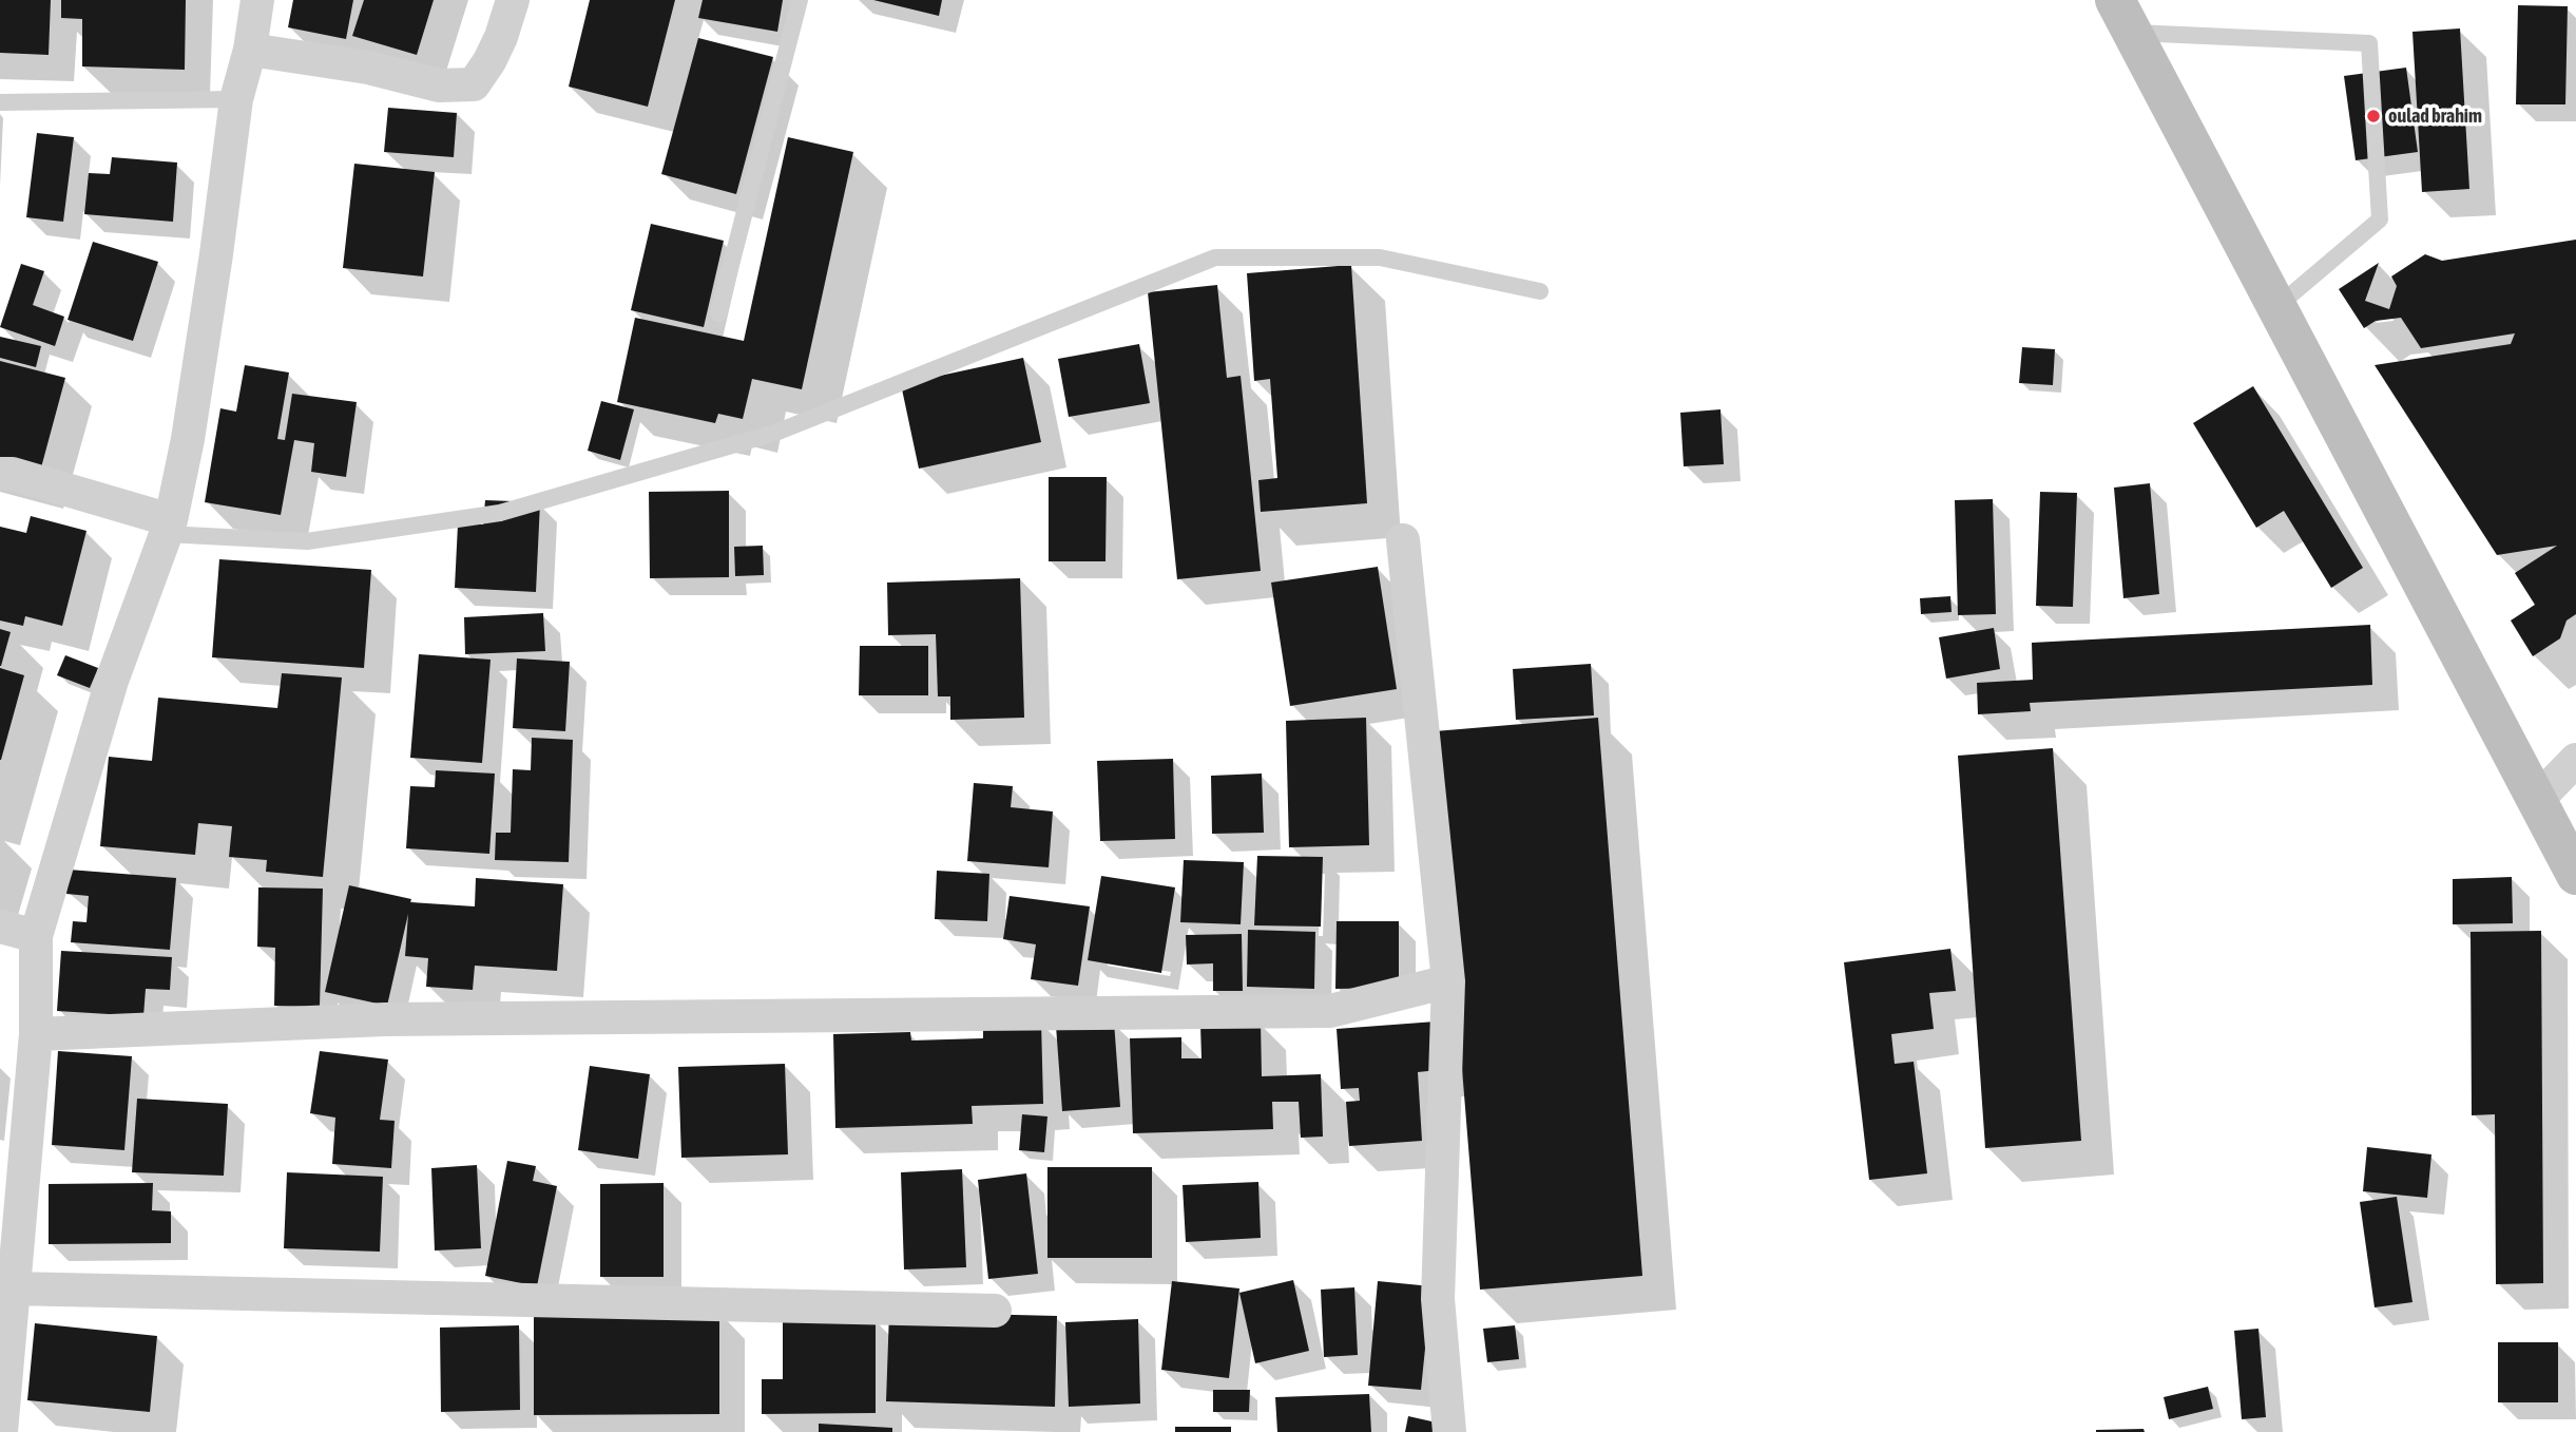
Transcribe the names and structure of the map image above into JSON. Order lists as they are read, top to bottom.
{
  "places": ["oulad brahim"]
}
